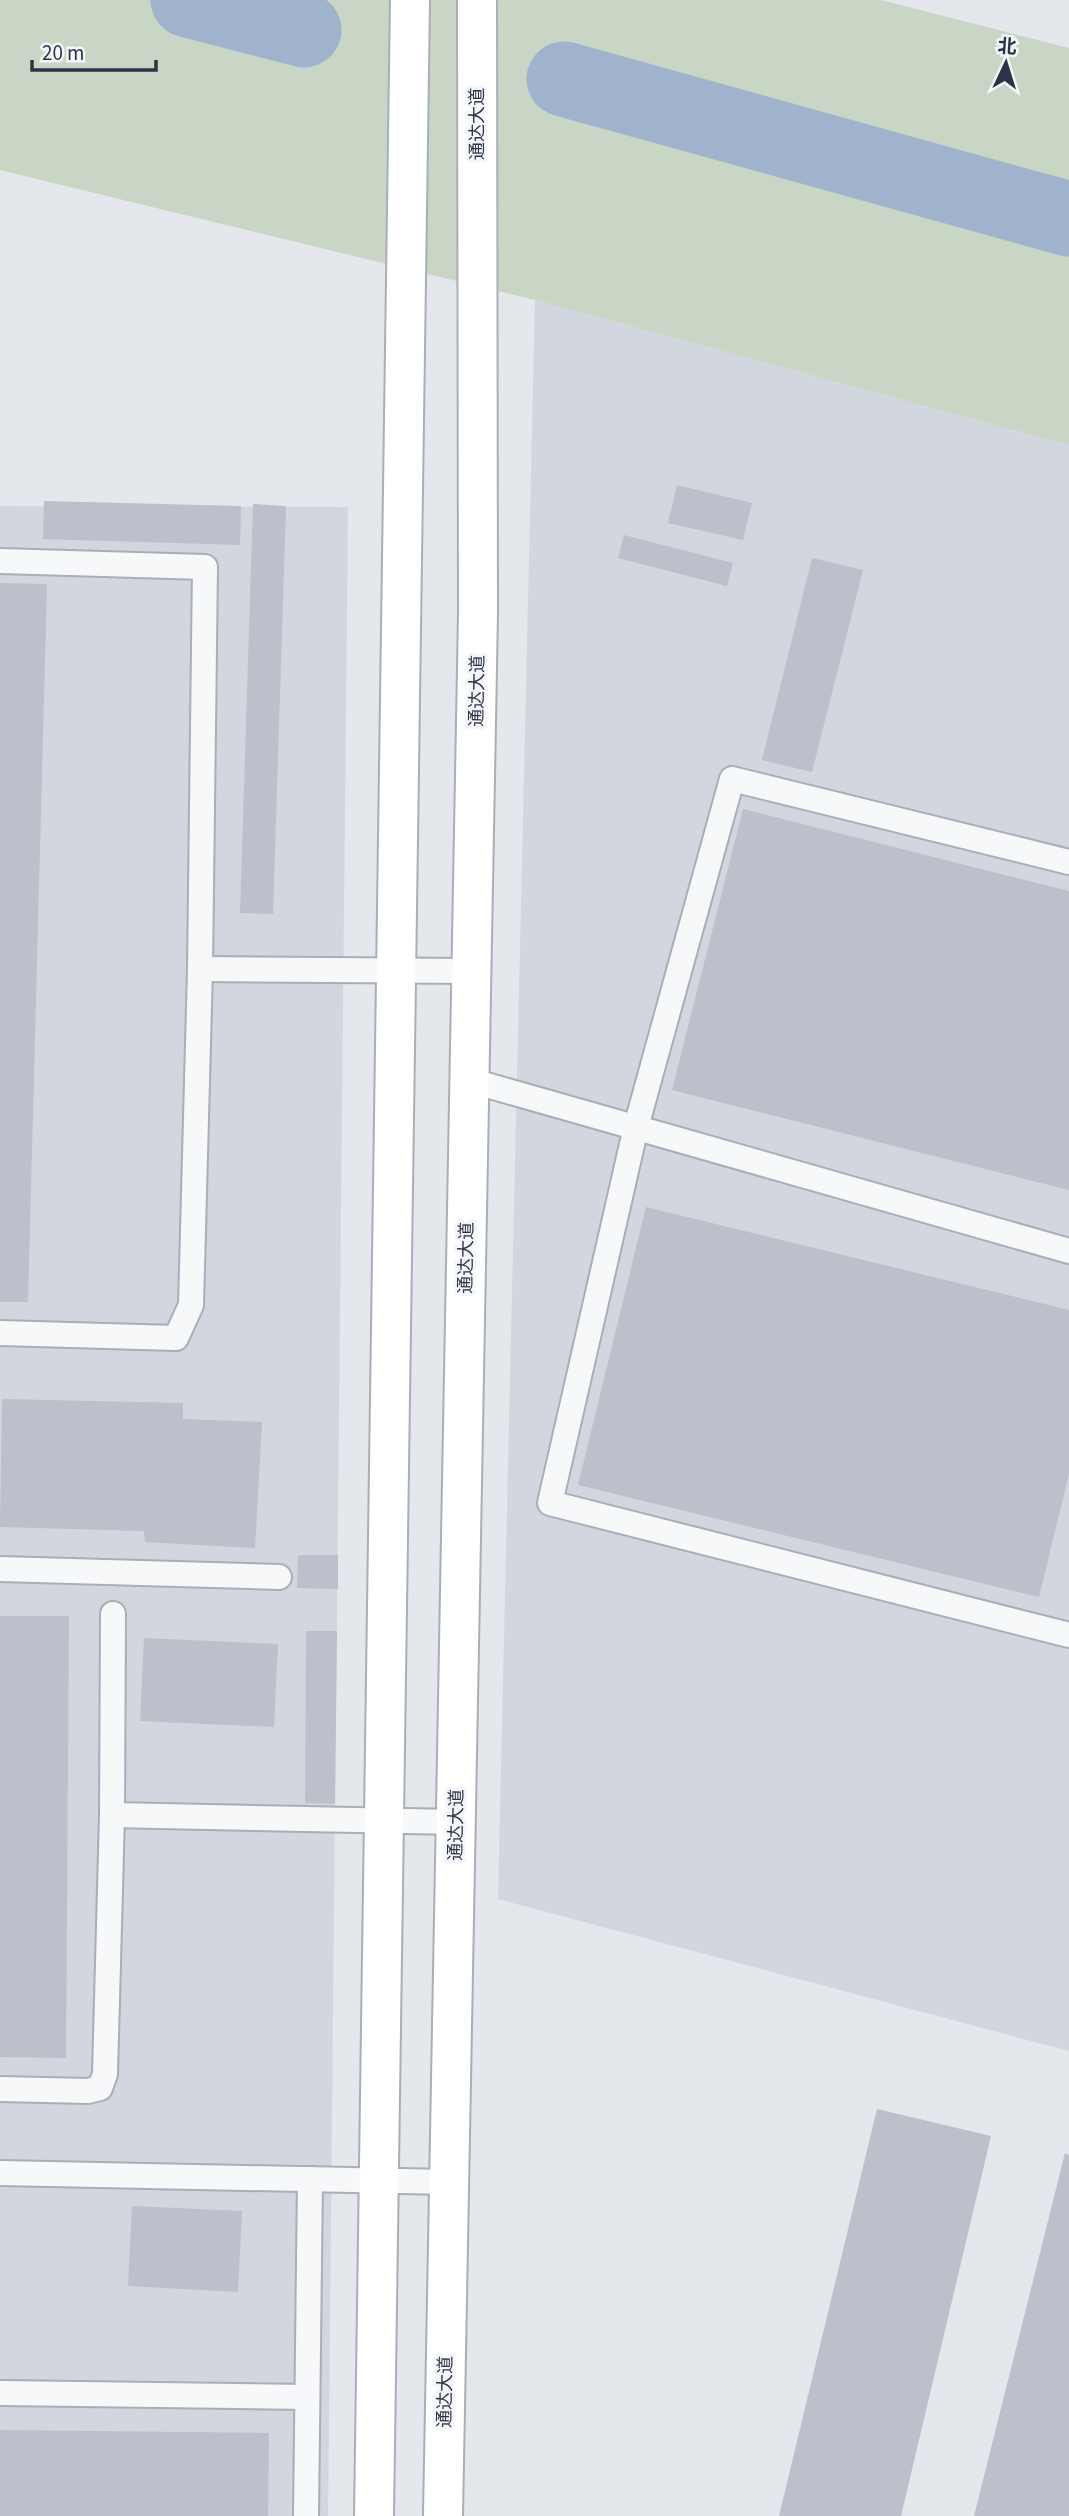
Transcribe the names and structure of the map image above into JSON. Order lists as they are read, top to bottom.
{
  "streets": {
    "main road": ["通达大道"]
  },
  "scale_bar": "20 m",
  "north": "top"
}
